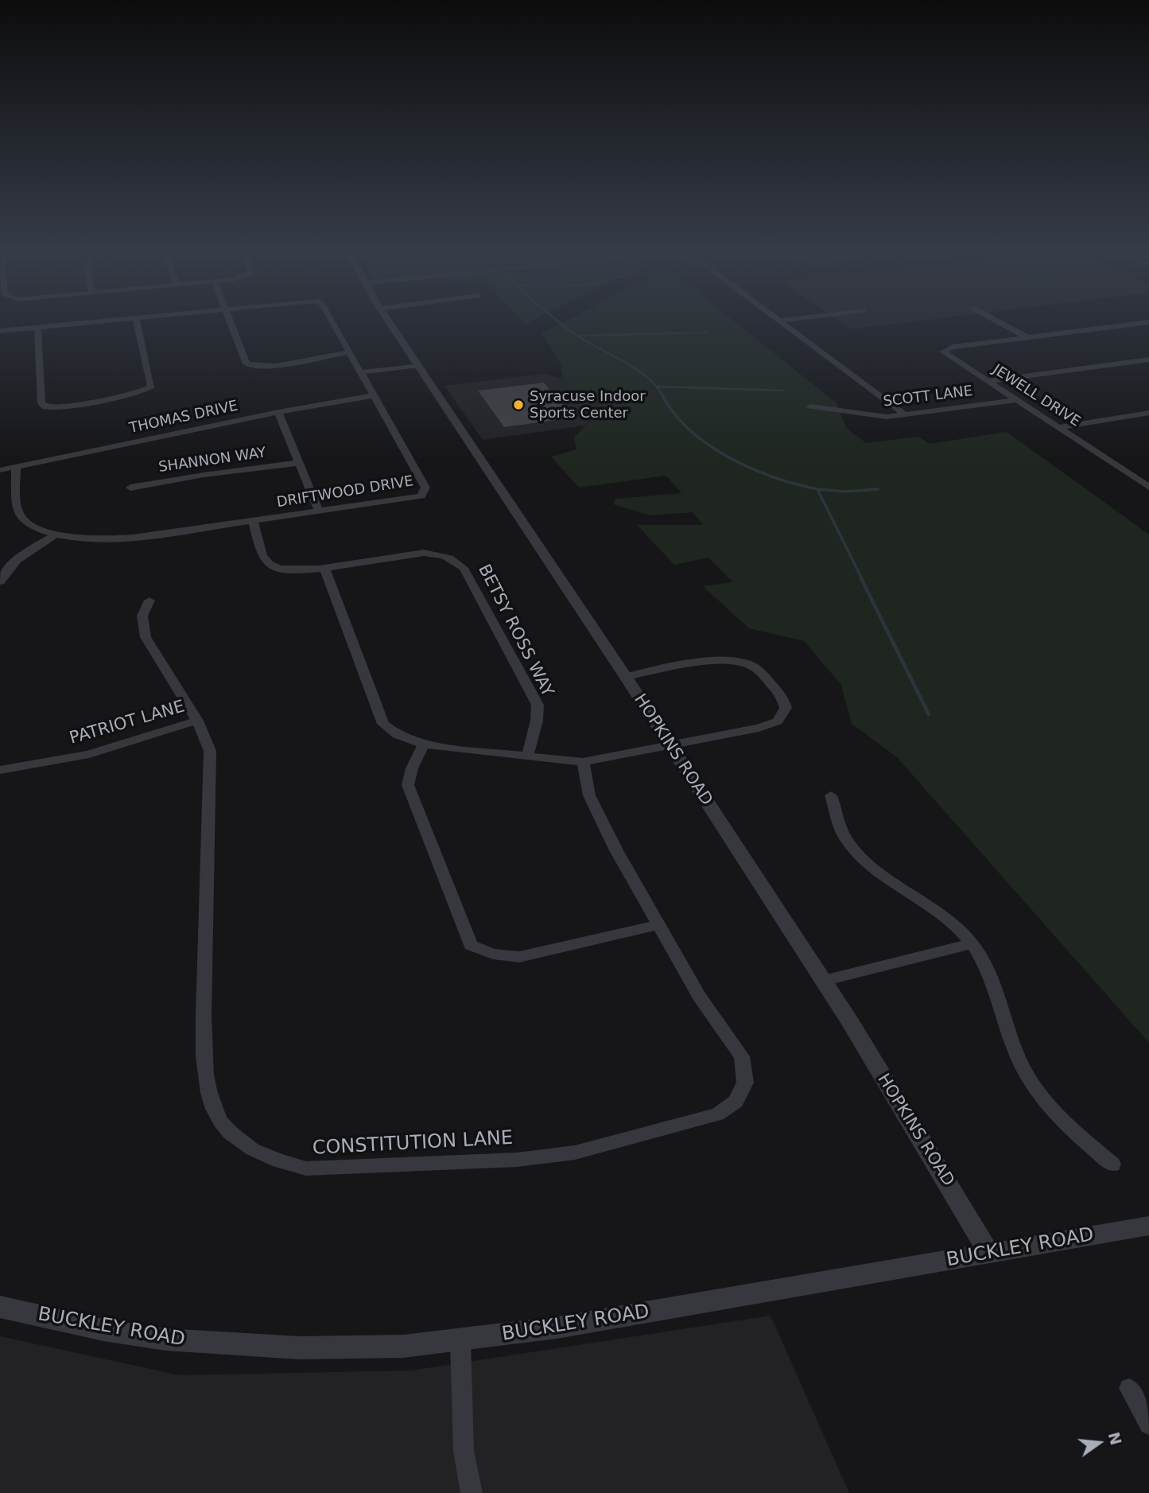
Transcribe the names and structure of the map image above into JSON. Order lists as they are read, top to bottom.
{
  "streets": {
    "street": [
      "JEWELL DRIVE",
      "SCOTT LANE",
      "THOMAS DRIVE",
      "SHANNON WAY",
      "DRIFTWOOD DRIVE",
      "BETSY ROSS WAY",
      "PATRIOT LANE",
      "HOPKINS ROAD",
      "CONSTITUTION LANE",
      "BUCKLEY ROAD"
    ]
  },
  "crossings": [
    ["JEWELL DRIVE", "SCOTT LANE"],
    ["THOMAS DRIVE", "DRIFTWOOD DRIVE"],
    ["DRIFTWOOD DRIVE", "BETSY ROSS WAY"],
    ["PATRIOT LANE", "CONSTITUTION LANE"],
    ["HOPKINS ROAD", "BUCKLEY ROAD"]
  ],
  "places": ["Syracuse Indoor Sports Center"],
  "north": "right"
}
